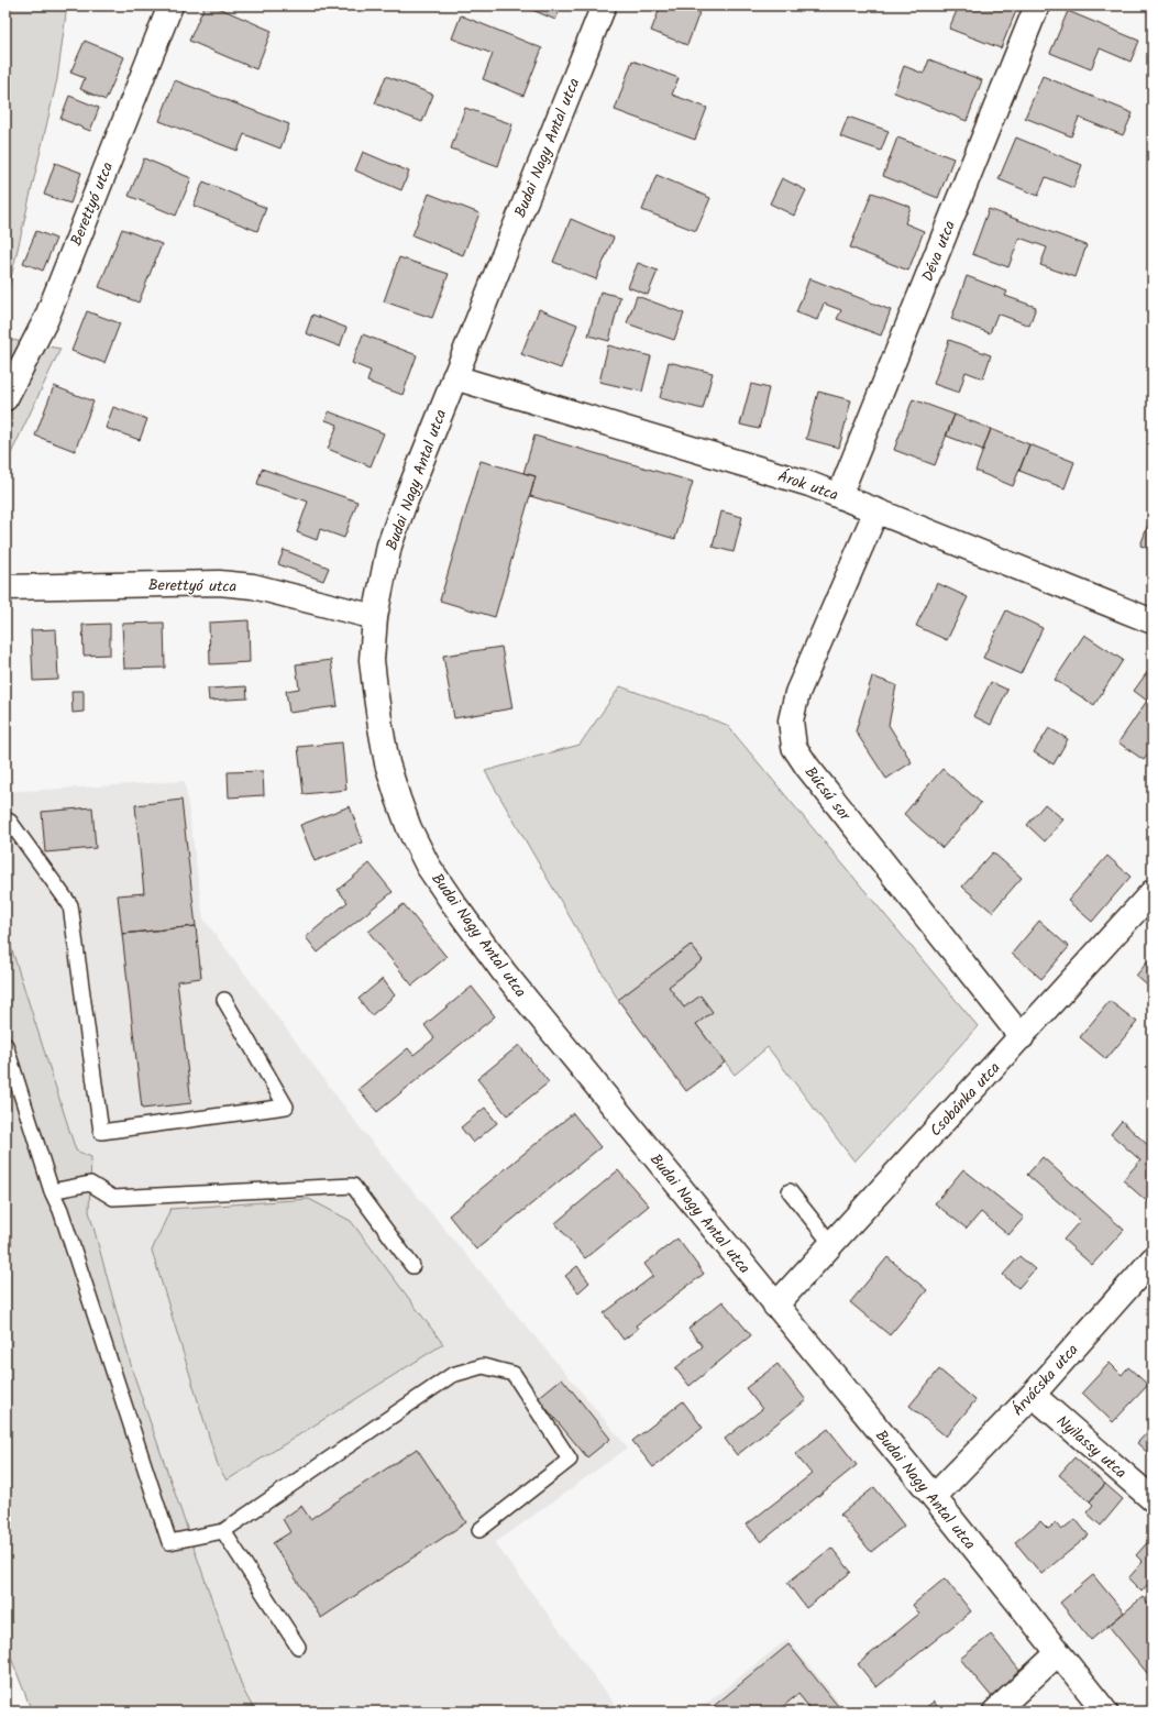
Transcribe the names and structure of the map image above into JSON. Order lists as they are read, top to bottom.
{
  "streets": {
    "street": [
      "Budai Nagy Antal utca",
      "Berettyó utca",
      "Déva utca",
      "Árok utca",
      "Búcsú sor",
      "Csobánka utca",
      "Árvácska utca",
      "Nyilassy utca"
    ]
  },
  "crossings": [
    ["Budai Nagy Antal utca", "Berettyó utca"],
    ["Budai Nagy Antal utca", "Árok utca"],
    ["Budai Nagy Antal utca", "Csobánka utca"],
    ["Budai Nagy Antal utca", "Árvácska utca"],
    ["Déva utca", "Árok utca"],
    ["Árok utca", "Búcsú sor"],
    ["Búcsú sor", "Csobánka utca"],
    ["Árvácska utca", "Nyilassy utca"]
  ]
}
